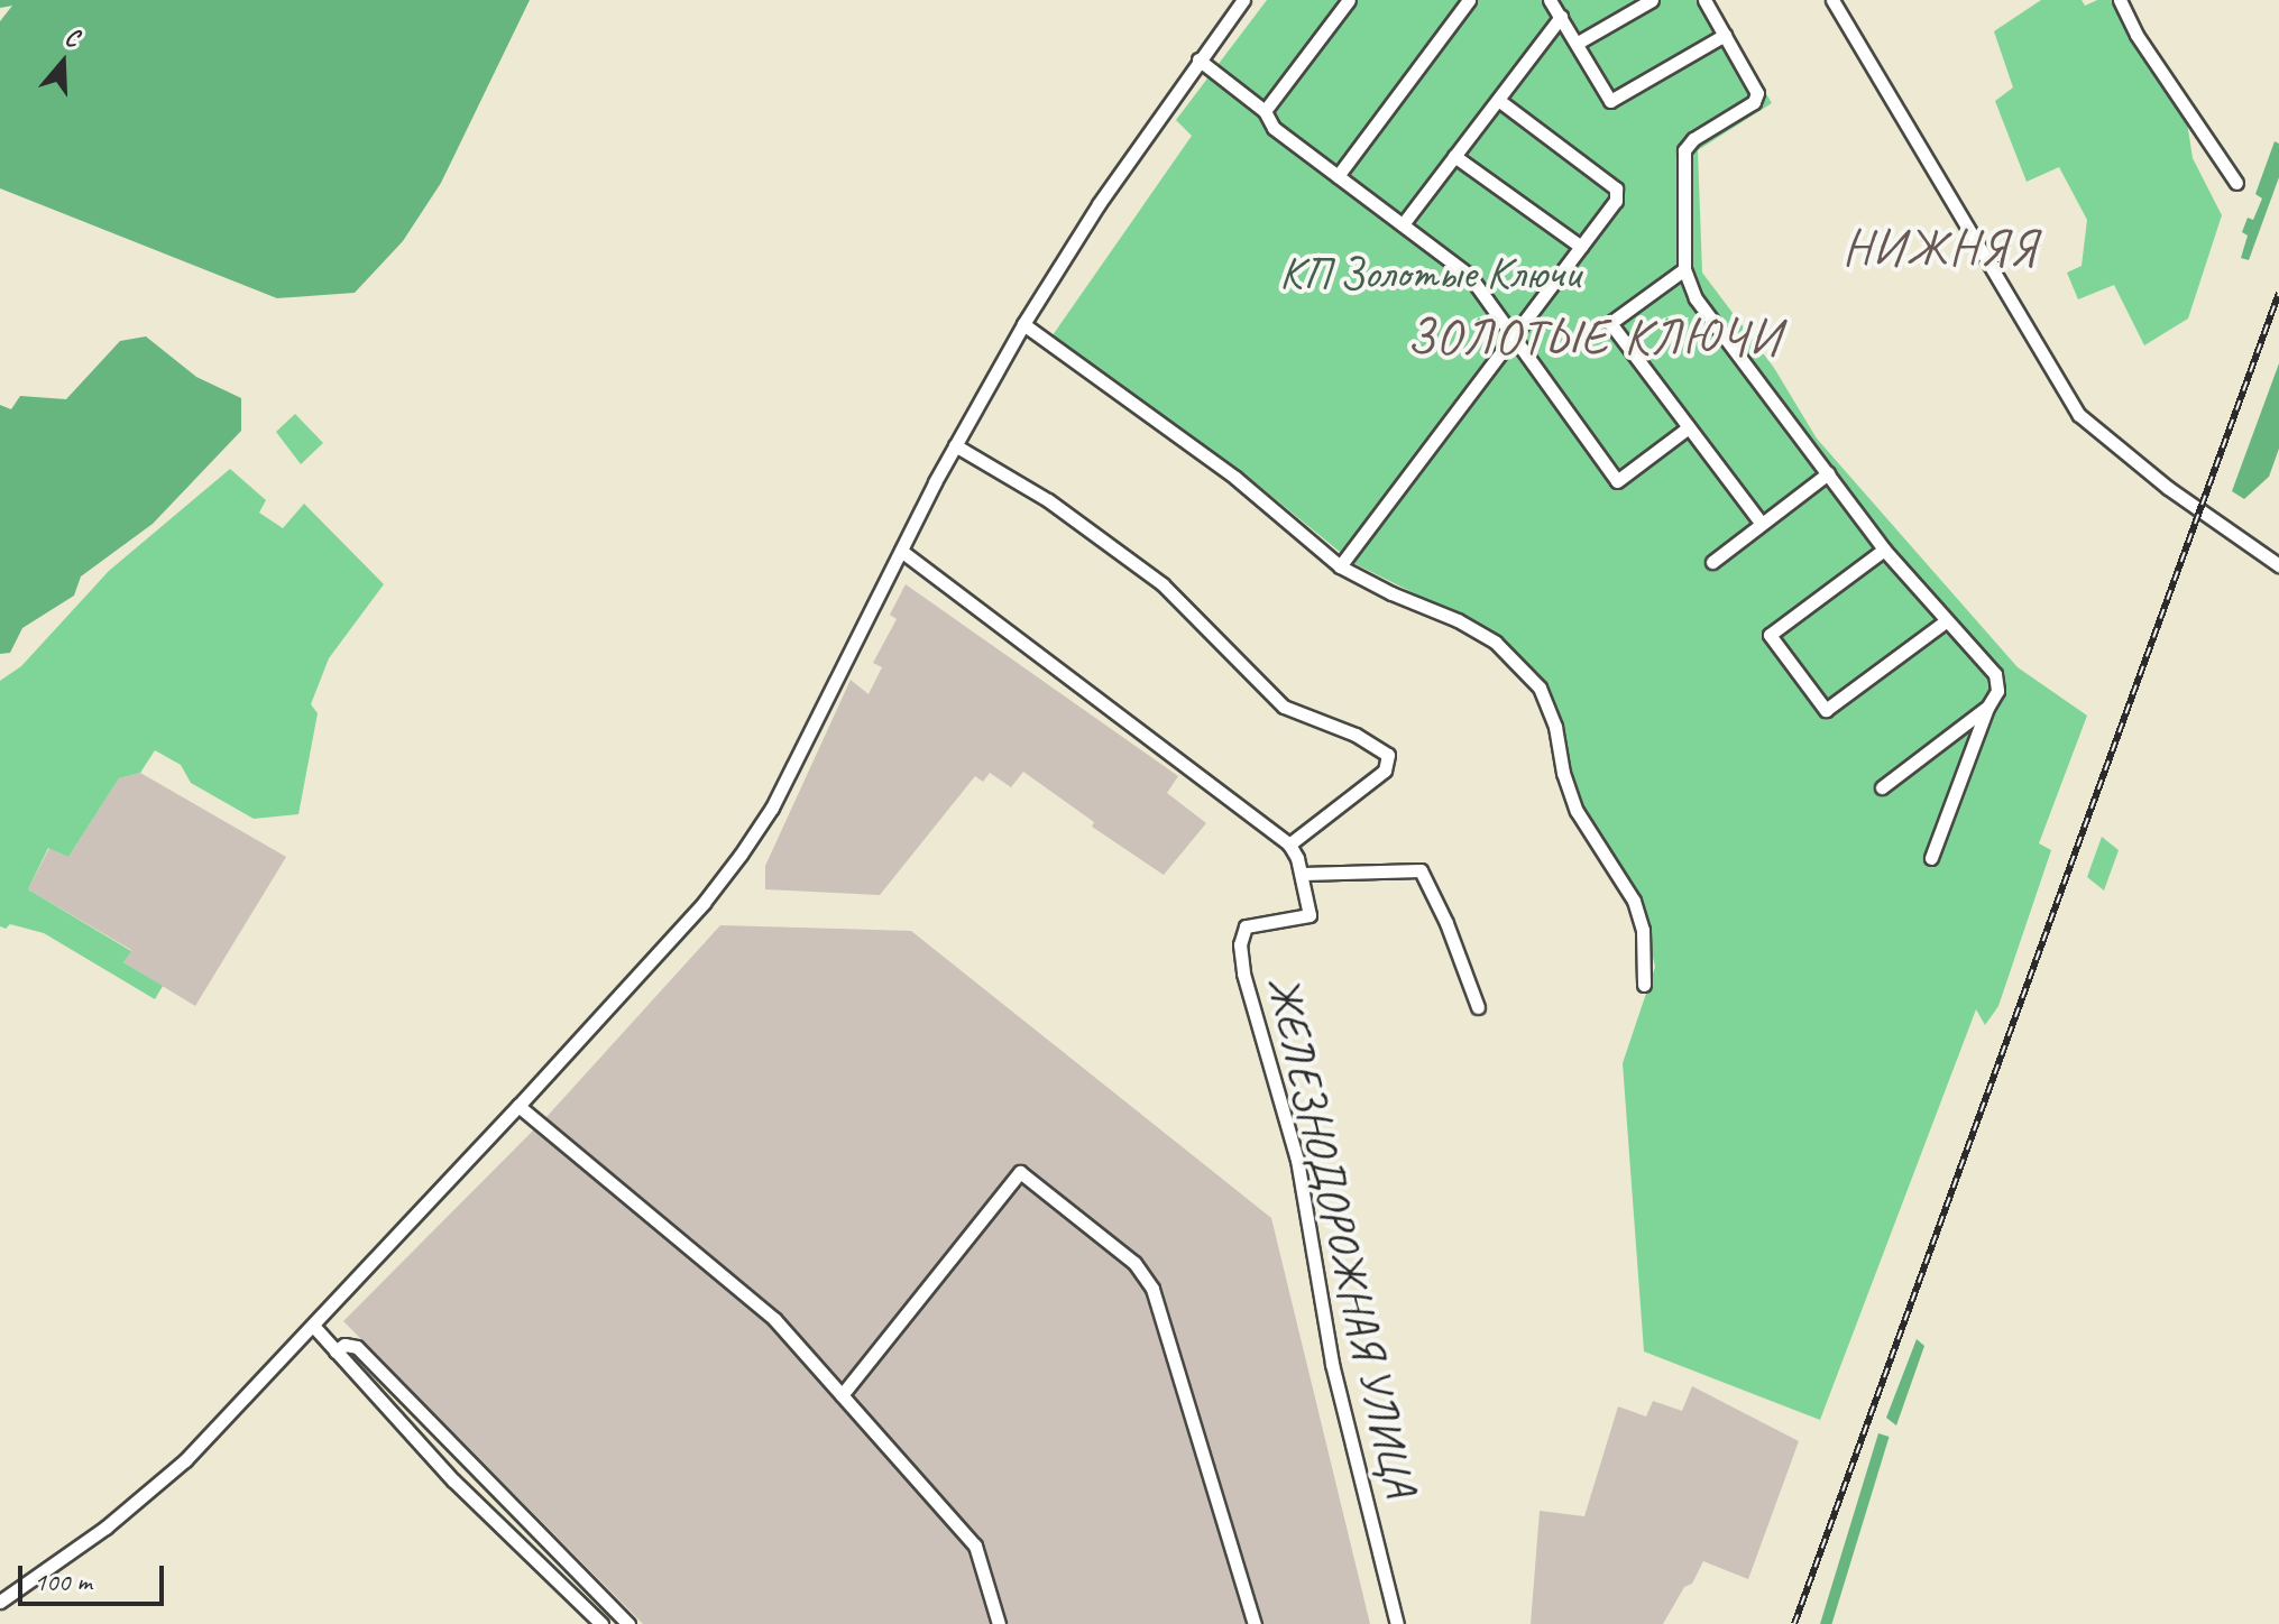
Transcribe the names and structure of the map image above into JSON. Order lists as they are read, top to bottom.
{
  "streets": {
    "street": ["ЖЕЛЕЗНОДОРОЖНАЯ УЛИЦА"]
  },
  "districts": ["НИЖНЯЯ", "ЗОЛОТЫЕ КЛЮЧИ"],
  "parks": ["КП Золотые Ключи"],
  "scale_bar": "100 m",
  "north": "top"
}
